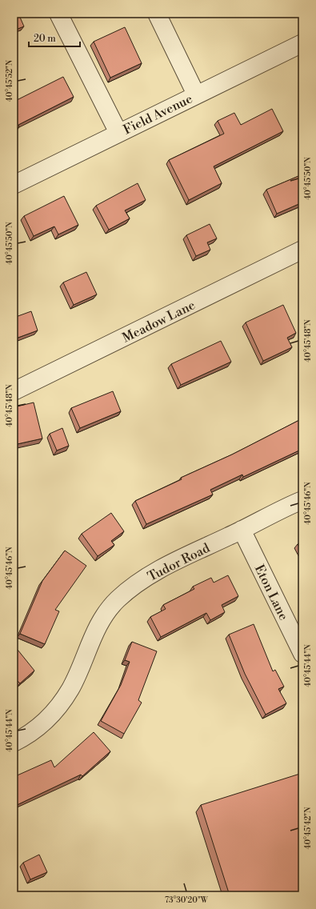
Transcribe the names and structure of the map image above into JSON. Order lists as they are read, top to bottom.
{
  "streets": {
    "street": [
      "Field Avenue",
      "Meadow Lane",
      "Tudor Road",
      "Eton Lane"
    ]
  },
  "crossings": [
    ["Tudor Road", "Eton Lane"]
  ],
  "scale_bar": "20 m",
  "coordinates": [
    "40°45'52\"N",
    "40°45'50\"N",
    "40°45'48\"N",
    "40°45'46\"N",
    "40°45'44\"N",
    "40°45'42\"N",
    "73°30'20\"W"
  ]
}
